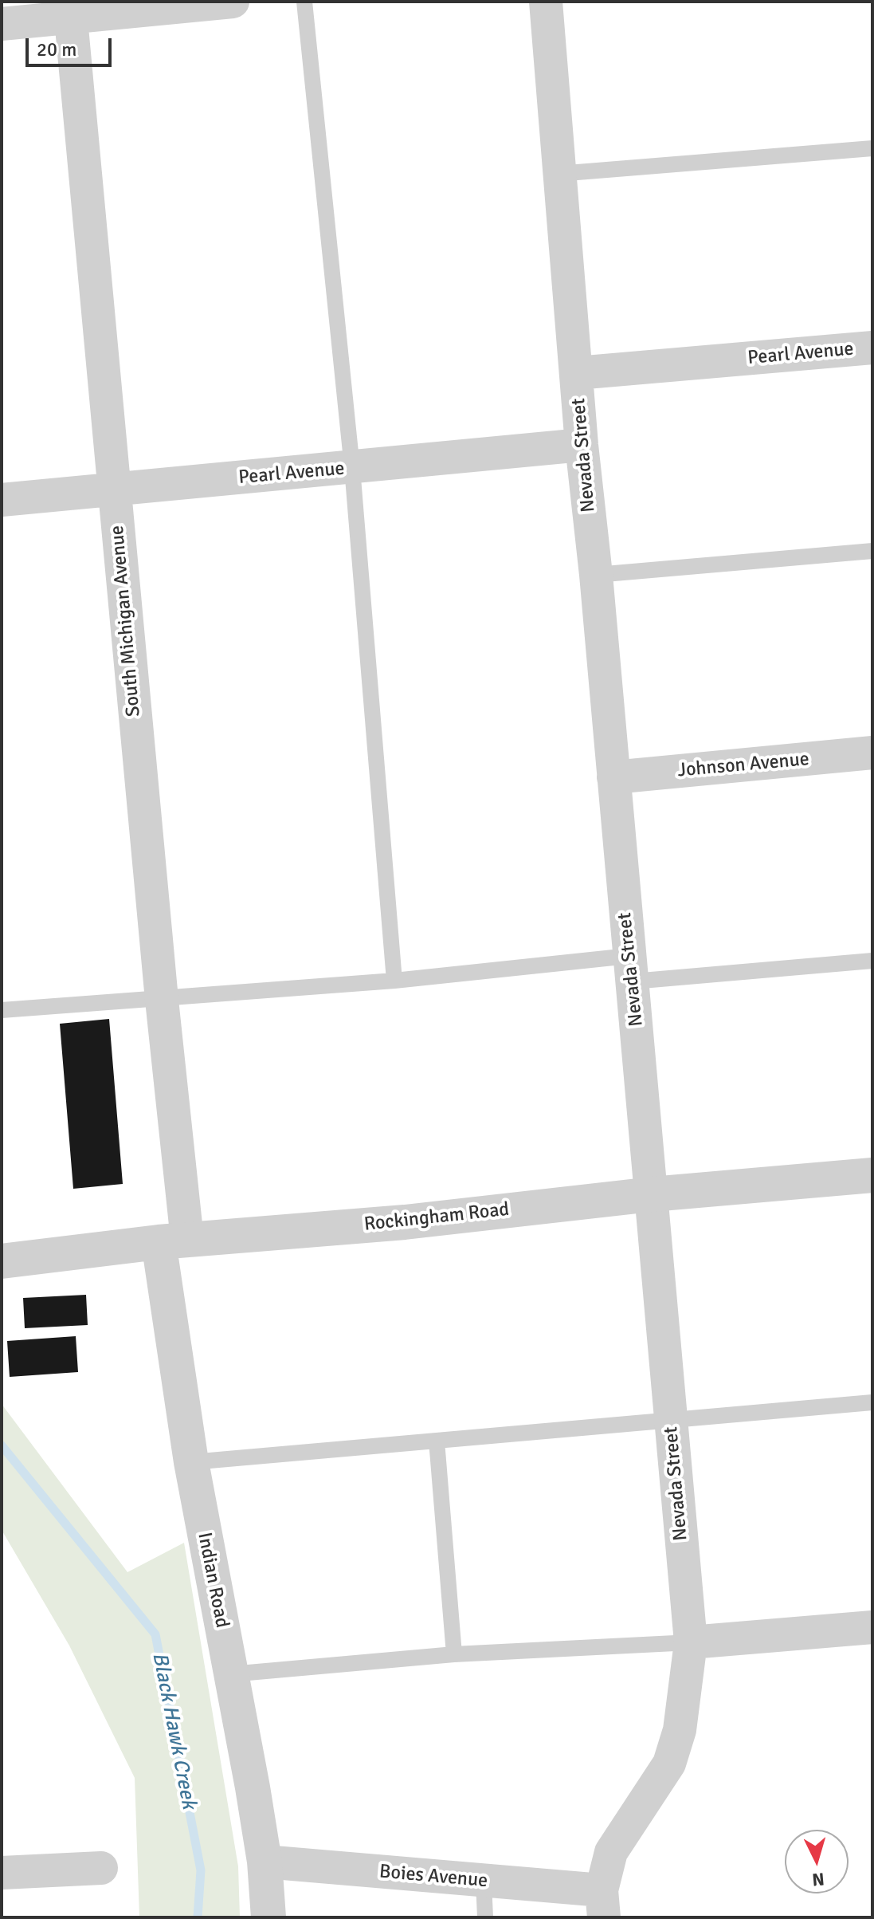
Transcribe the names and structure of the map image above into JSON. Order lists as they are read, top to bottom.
{
  "streets": {
    "street": [
      "Pearl Avenue",
      "Nevada Street",
      "South Michigan Avenue",
      "Johnson Avenue",
      "Rockingham Road",
      "Indian Road",
      "Boies Avenue"
    ]
  },
  "crossings": [
    ["Pearl Avenue", "Nevada Street"],
    ["Pearl Avenue", "South Michigan Avenue"],
    ["Nevada Street", "Johnson Avenue"],
    ["Nevada Street", "Rockingham Road"],
    ["Nevada Street", "Boies Avenue"],
    ["South Michigan Avenue", "Rockingham Road"],
    ["South Michigan Avenue", "Indian Road"],
    ["Rockingham Road", "Indian Road"],
    ["Indian Road", "Boies Avenue"]
  ],
  "water": ["Black Hawk Creek"],
  "scale_bar": "20 m",
  "north": "bottom"
}
